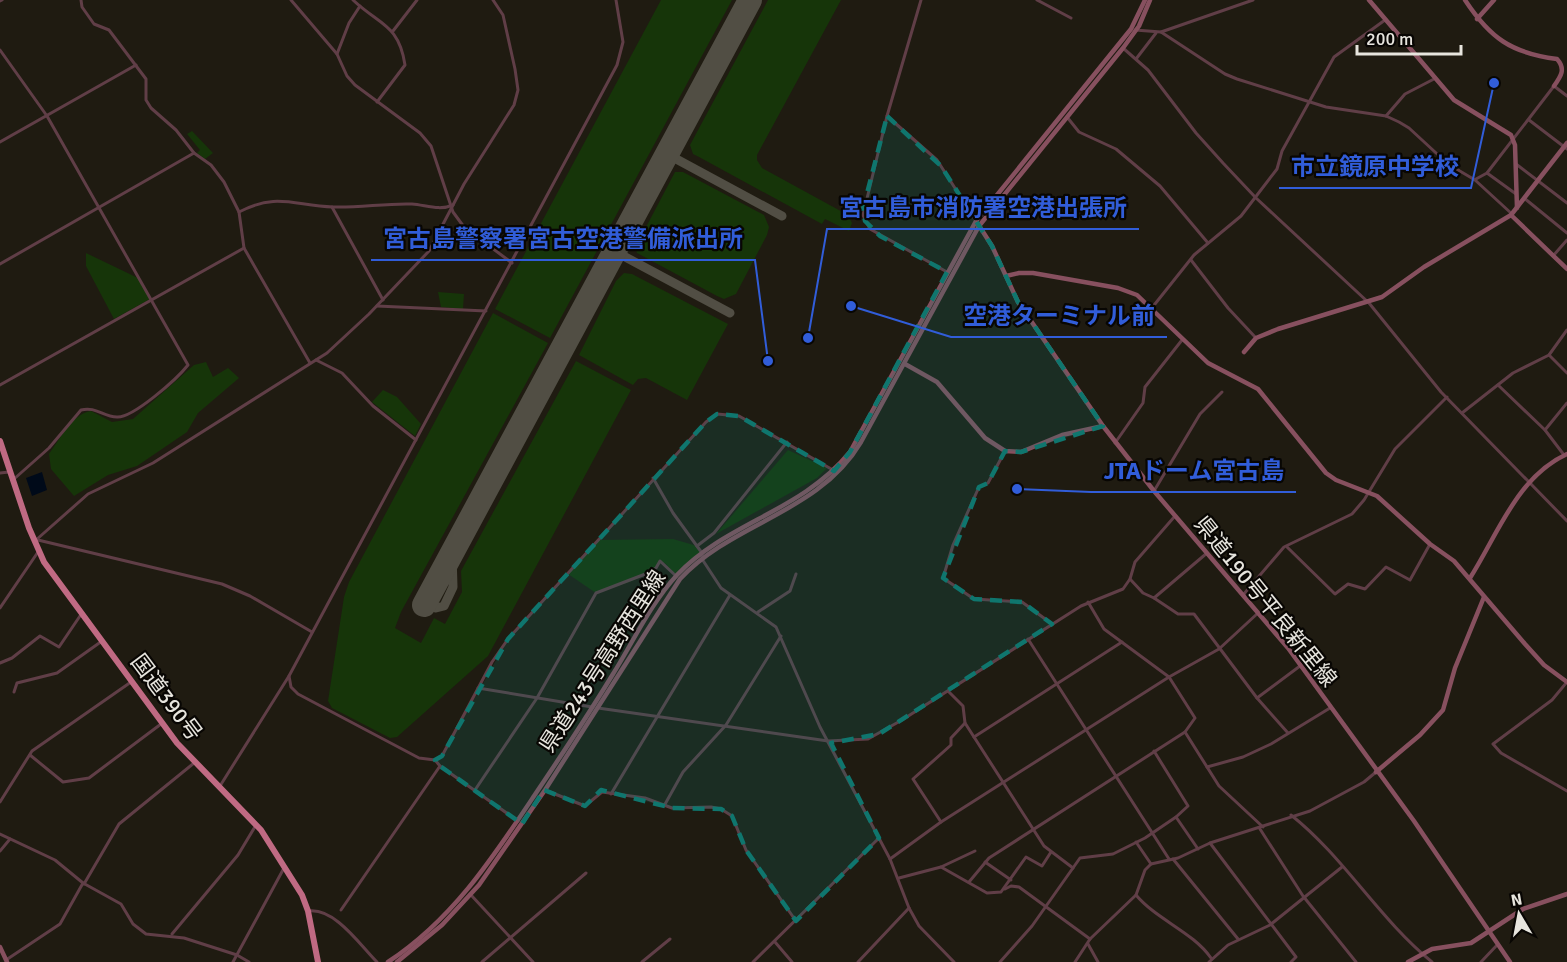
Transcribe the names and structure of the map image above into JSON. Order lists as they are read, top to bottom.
{
  "streets": {
    "highway": ["国道390号"],
    "main road": ["県道190号平良新里線", "県道243号高野西里線"]
  },
  "crossings": [
    ["県道190号平良新里線", "県道243号高野西里線"]
  ],
  "places": [
    "市立鏡原中学校",
    "空港ターミナル前",
    "宮古島市消防署空港出張所",
    "宮古島警察署宮古空港警備派出所",
    "JTAドーム宮古島"
  ],
  "scale_bar": "200 m",
  "north": "top"
}
